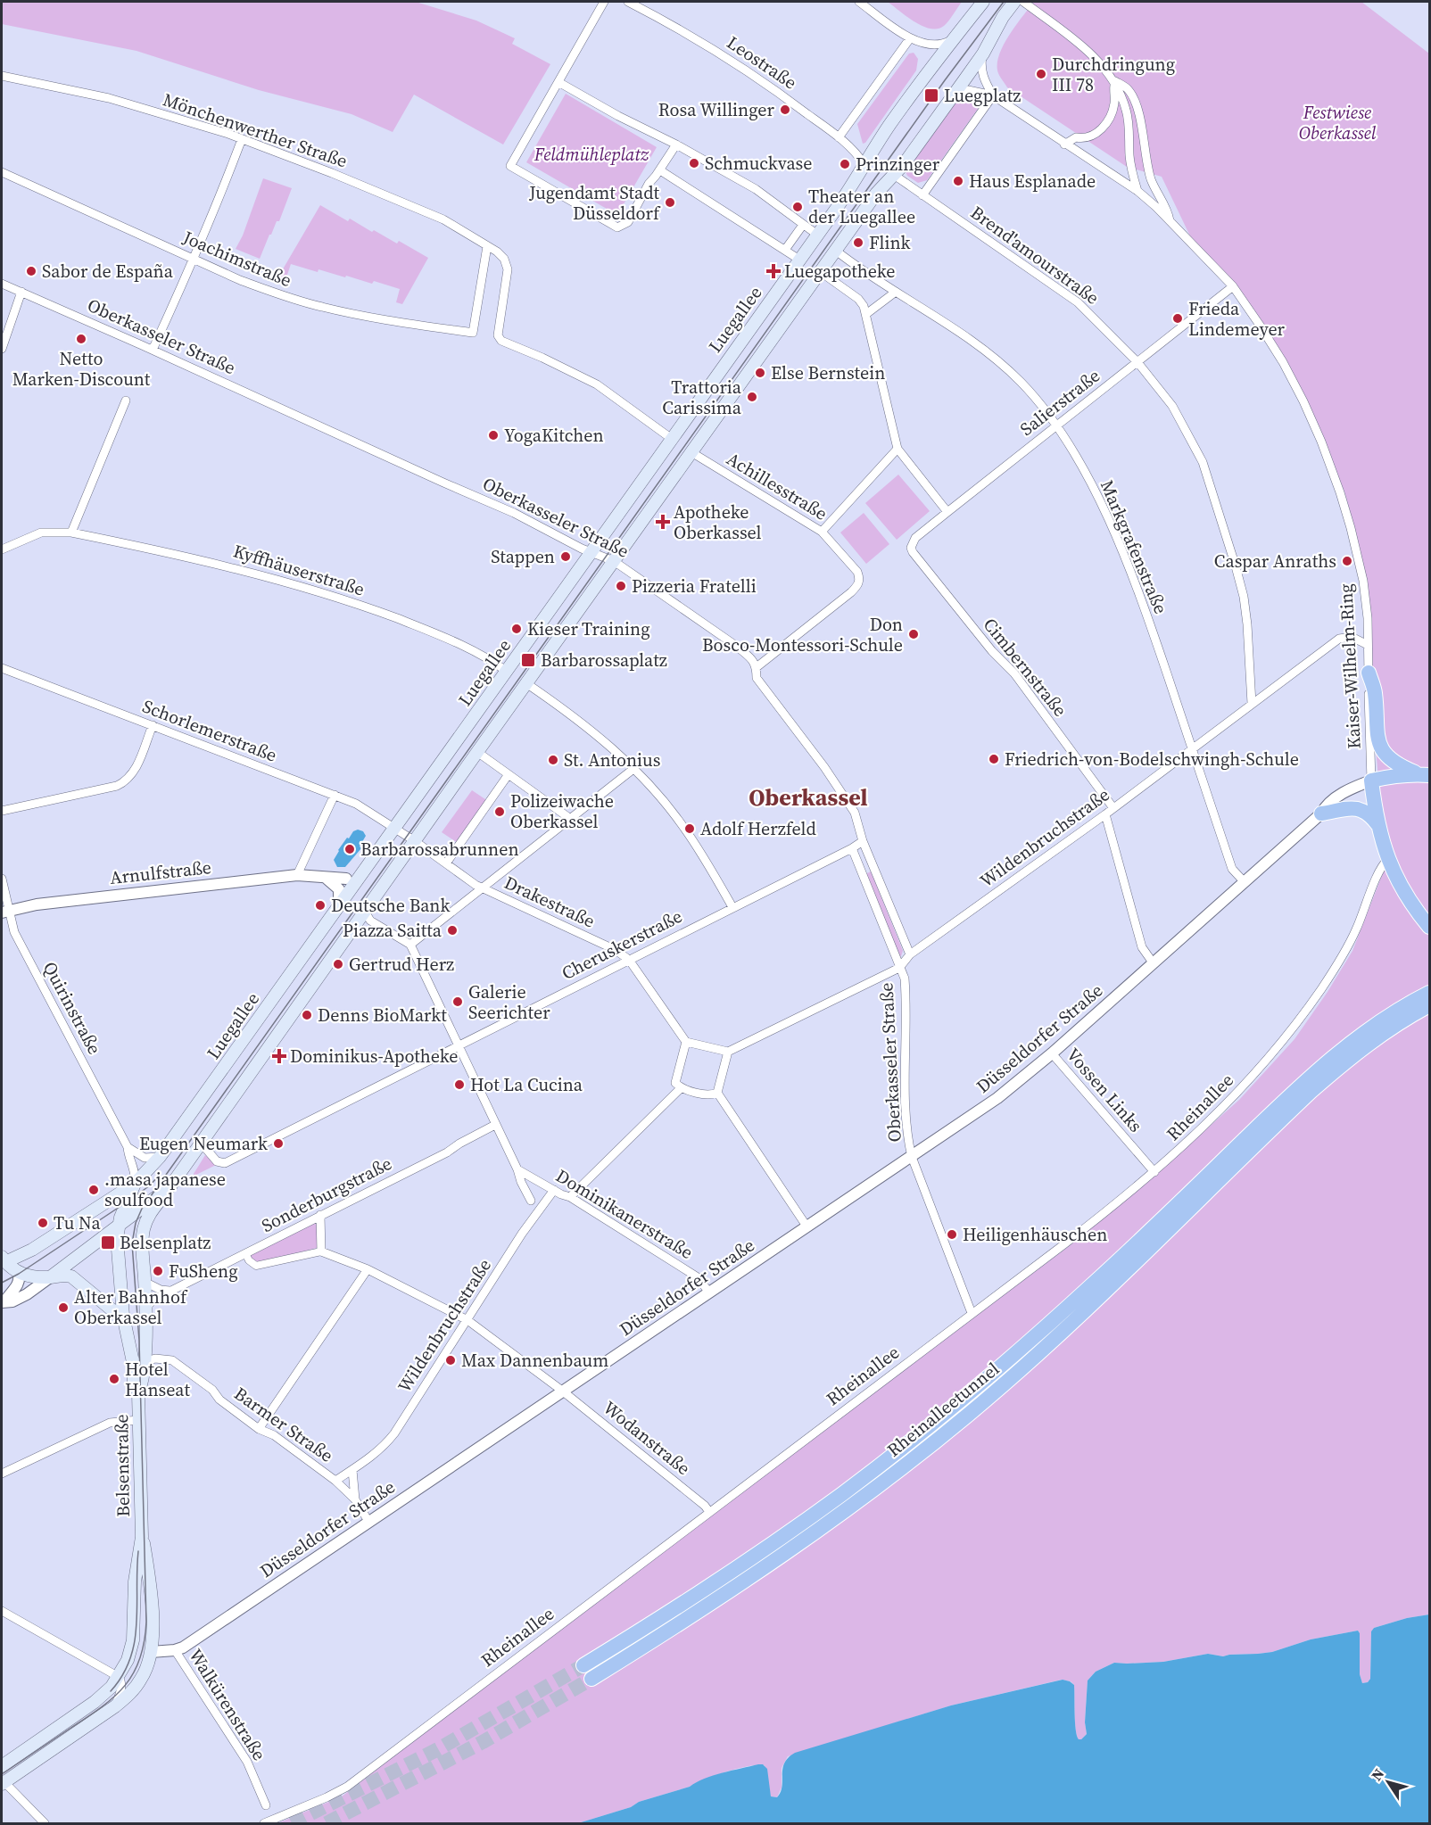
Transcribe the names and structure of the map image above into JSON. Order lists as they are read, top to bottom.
{
  "streets": {
    "highway": ["Rheinalleetunnel"],
    "main road": ["Luegallee", "Belsenstraße"],
    "street": [
      "Leostraße",
      "Mönchenwerther Straße",
      "Brend'amourstraße",
      "Joachimstraße",
      "Oberkasseler Straße",
      "Salierstraße",
      "Achillesstraße",
      "Markgrafenstraße",
      "Kyffhäuserstraße",
      "Kaiser-Wilhelm-Ring",
      "Cimbernstraße",
      "Schorlemerstraße",
      "Wildenbruchstraße",
      "Arnulfstraße",
      "Drakestraße",
      "Cheruskerstraße",
      "Quirinstraße",
      "Düsseldorfer Straße",
      "Vossen Links",
      "Rheinallee",
      "Sonderburgstraße",
      "Dominikanerstraße",
      "Barmer Straße",
      "Wodanstraße",
      "Walkürenstraße"
    ]
  },
  "crossings": [
    ["Leostraße", "Luegallee"],
    ["Mönchenwerther Straße", "Joachimstraße"],
    ["Mönchenwerther Straße", "Luegallee"],
    ["Brend'amourstraße", "Salierstraße"],
    ["Brend'amourstraße", "Wildenbruchstraße"],
    ["Luegallee", "Oberkasseler Straße"],
    ["Luegallee", "Kyffhäuserstraße"],
    ["Luegallee", "Schorlemerstraße"],
    ["Luegallee", "Drakestraße"],
    ["Luegallee", "Quirinstraße"],
    ["Oberkasseler Straße", "Achillesstraße"],
    ["Oberkasseler Straße", "Wildenbruchstraße"],
    ["Oberkasseler Straße", "Cheruskerstraße"],
    ["Oberkasseler Straße", "Düsseldorfer Straße"],
    ["Oberkasseler Straße", "Rheinallee"],
    ["Salierstraße", "Markgrafenstraße"],
    ["Salierstraße", "Kaiser-Wilhelm-Ring"],
    ["Salierstraße", "Cimbernstraße"],
    ["Markgrafenstraße", "Wildenbruchstraße"],
    ["Markgrafenstraße", "Düsseldorfer Straße"],
    ["Kaiser-Wilhelm-Ring", "Wildenbruchstraße"],
    ["Kaiser-Wilhelm-Ring", "Düsseldorfer Straße"],
    ["Cimbernstraße", "Wildenbruchstraße"],
    ["Schorlemerstraße", "Drakestraße"],
    ["Wildenbruchstraße", "Dominikanerstraße"],
    ["Wildenbruchstraße", "Barmer Straße"],
    ["Wildenbruchstraße", "Wodanstraße"],
    ["Arnulfstraße", "Quirinstraße"],
    ["Drakestraße", "Cheruskerstraße"],
    ["Düsseldorfer Straße", "Vossen Links"],
    ["Düsseldorfer Straße", "Dominikanerstraße"],
    ["Düsseldorfer Straße", "Barmer Straße"],
    ["Düsseldorfer Straße", "Wodanstraße"],
    ["Düsseldorfer Straße", "Belsenstraße"],
    ["Düsseldorfer Straße", "Walkürenstraße"],
    ["Vossen Links", "Rheinallee"],
    ["Rheinallee", "Wodanstraße"],
    ["Sonderburgstraße", "Belsenstraße"],
    ["Barmer Straße", "Belsenstraße"]
  ],
  "districts": ["Oberkassel"],
  "parks": ["Festwiese Oberkassel", "Feldmühleplatz"],
  "places": {
    "other": [
      "Durchdringung III 78",
      "Rosa Willinger",
      "Schmuckvase",
      "Prinzinger",
      "Haus Esplanade",
      "Jugendamt Stadt Düsseldorf",
      "Theater an der Luegallee",
      "Flink",
      "Sabor de España",
      "Frieda Lindemeyer",
      "Netto Marken-Discount",
      "Else Bernstein",
      "Trattoria Carissima",
      "YogaKitchen",
      "Stappen",
      "Caspar Anraths",
      "Pizzeria Fratelli",
      "Kieser Training",
      "Don Bosco-Montessori-Schule",
      "Friedrich-von-Bodelschwingh-Schule",
      "St. Antonius",
      "Polizeiwache Oberkassel",
      "Adolf Herzfeld",
      "Barbarossabrunnen",
      "Deutsche Bank",
      "Piazza Saitta",
      "Gertrud Herz",
      "Galerie Seerichter",
      "Denns BioMarkt",
      "Hot La Cucina",
      "Eugen Neumark",
      ".masa japanese soulfood",
      "Tu Na",
      "Heiligenhäuschen",
      "FuSheng",
      "Alter Bahnhof Oberkassel",
      "Max Dannenbaum",
      "Hotel Hanseat"
    ],
    "transit": ["Luegplatz", "Barbarossaplatz", "Belsenplatz"],
    "health": ["Luegapotheke", "Apotheke Oberkassel", "Dominikus-Apotheke"]
  },
  "north": "top left"
}
